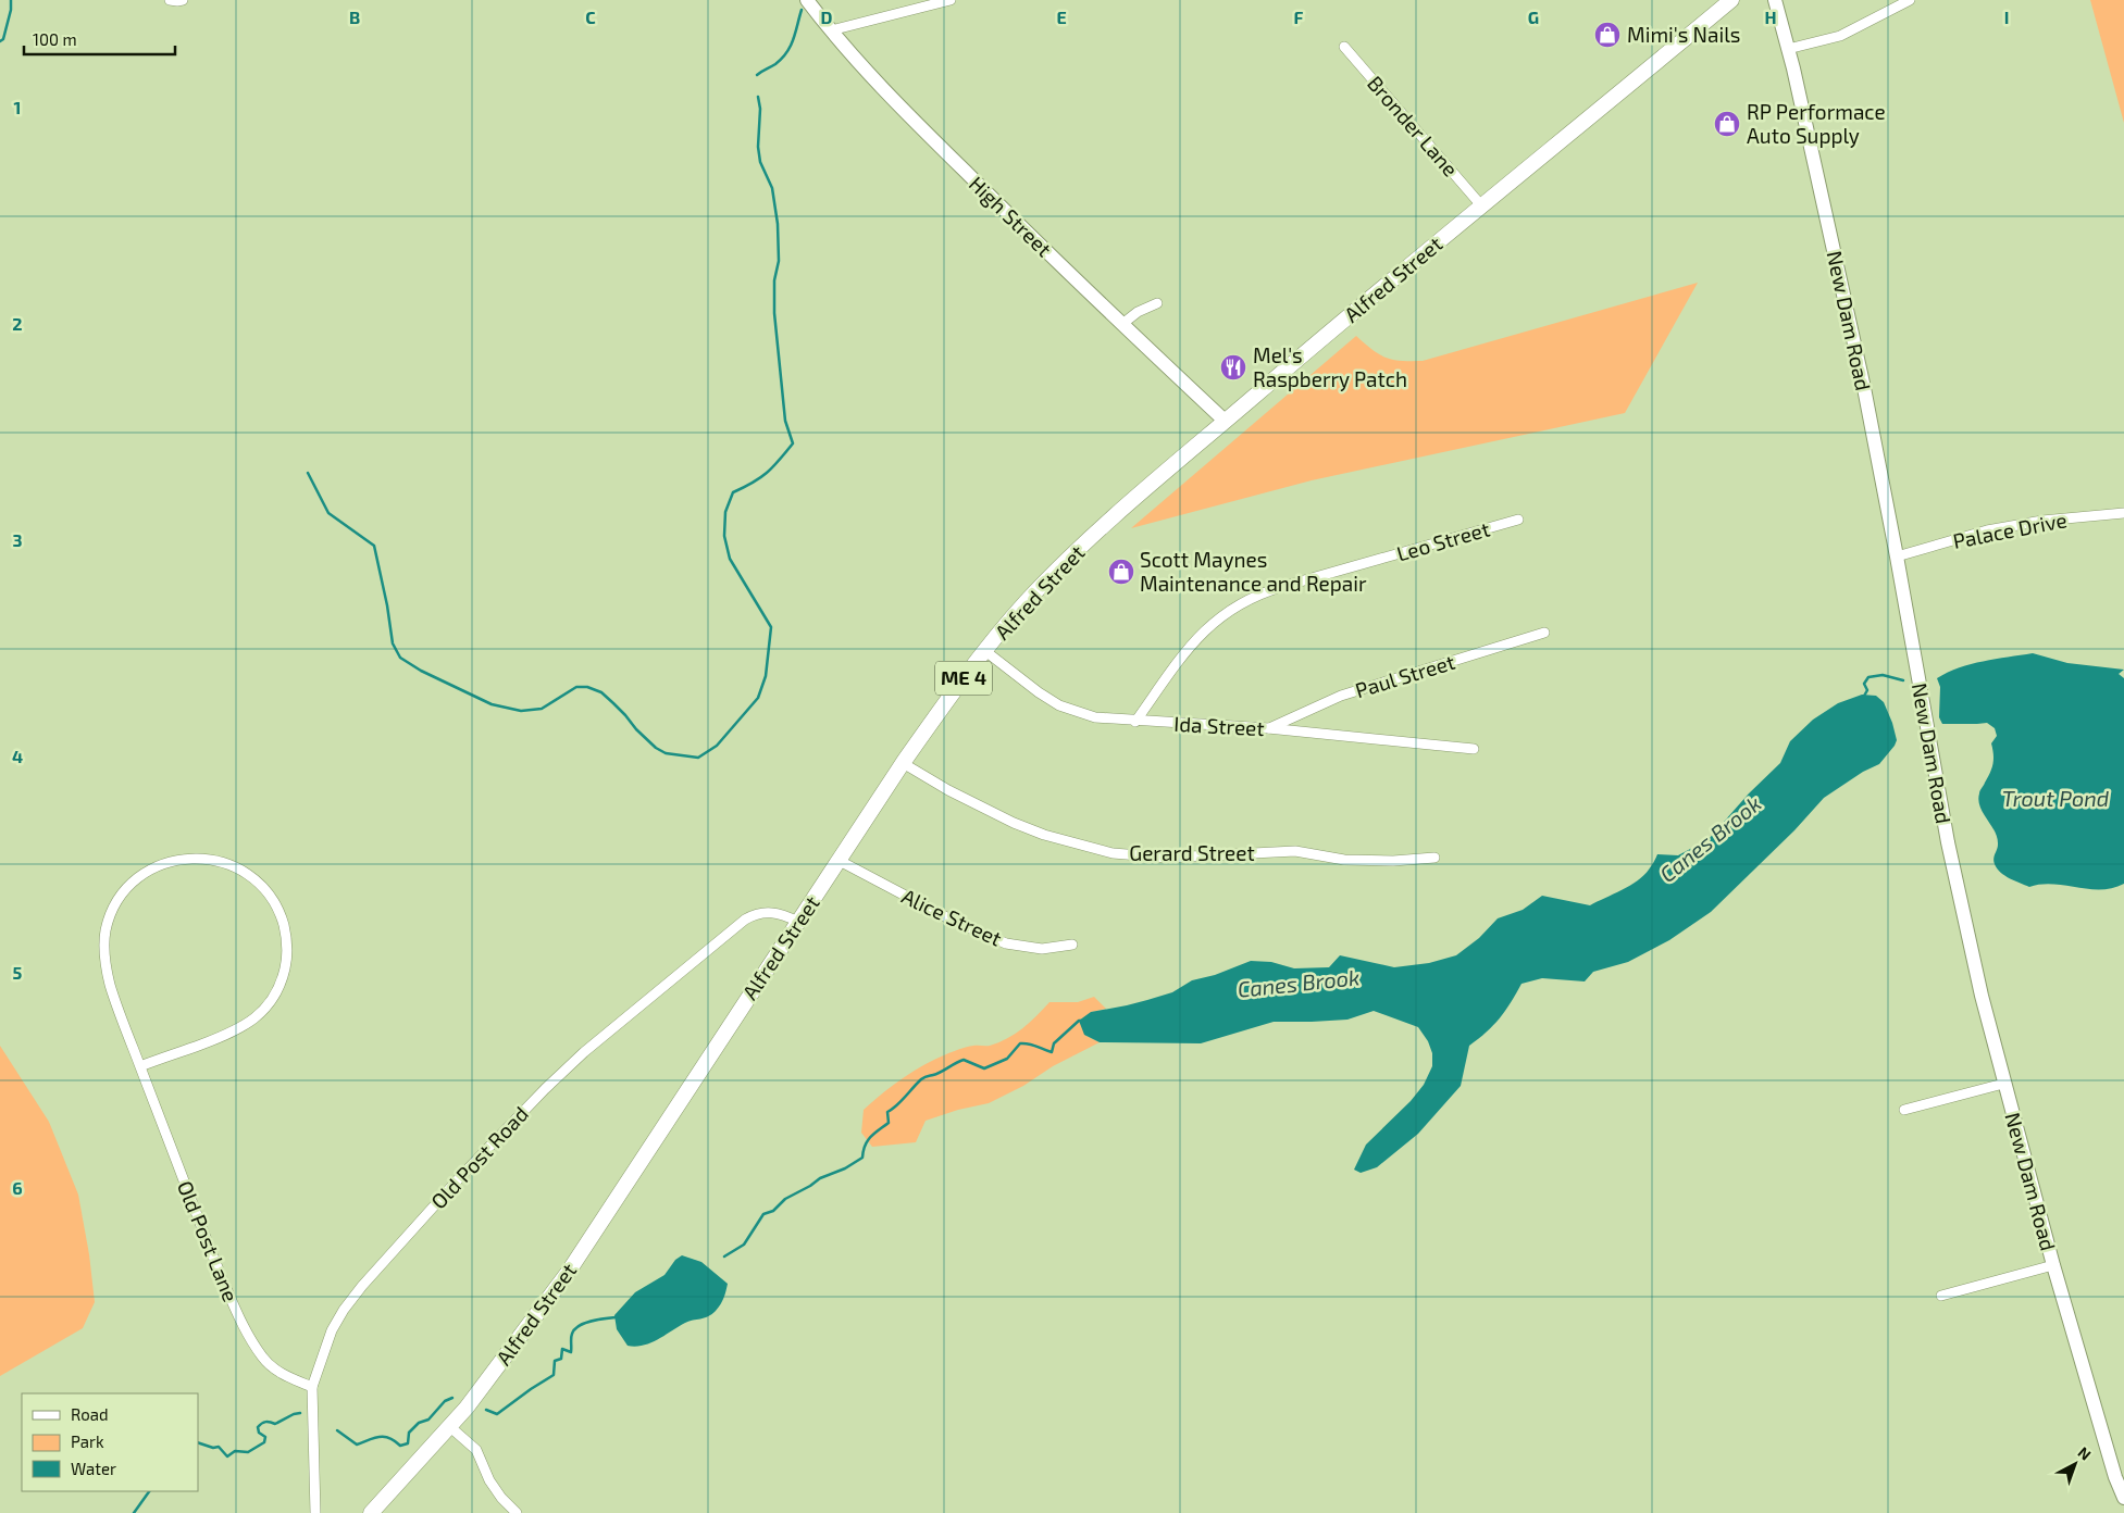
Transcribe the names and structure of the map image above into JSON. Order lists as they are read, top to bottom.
{
  "streets": {
    "main road": ["Alfred Street", "ME 4"],
    "street": [
      "Bronder Lane",
      "High Street",
      "New Dam Road",
      "Palace Drive",
      "Leo Street",
      "Paul Street",
      "Ida Street",
      "Gerard Street",
      "Alice Street",
      "Old Post Road",
      "Old Post Lane"
    ]
  },
  "crossings": [
    ["Bronder Lane", "Alfred Street"],
    ["High Street", "Alfred Street"],
    ["Alfred Street", "Ida Street"],
    ["Alfred Street", "Gerard Street"],
    ["Alfred Street", "Alice Street"],
    ["Alfred Street", "Old Post Road"],
    ["New Dam Road", "Palace Drive"],
    ["Leo Street", "Ida Street"],
    ["Paul Street", "Ida Street"],
    ["Old Post Road", "Old Post Lane"]
  ],
  "water": ["Trout Pond", "Canes Brook"],
  "places": {
    "shop": ["Mimi's Nails", "RP Performace Auto Supply", "Scott Maynes Maintenance and Repair"],
    "restaurant": ["Mel's Raspberry Patch"]
  },
  "legend": ["Road", "Park", "Water"],
  "scale_bar": "100 m",
  "north": "top right",
  "grid": {
    "columns": [
      "B",
      "C",
      "D",
      "E",
      "F",
      "G",
      "H",
      "I"
    ],
    "rows": [
      "1",
      "2",
      "3",
      "4",
      "5",
      "6"
    ]
  }
}
